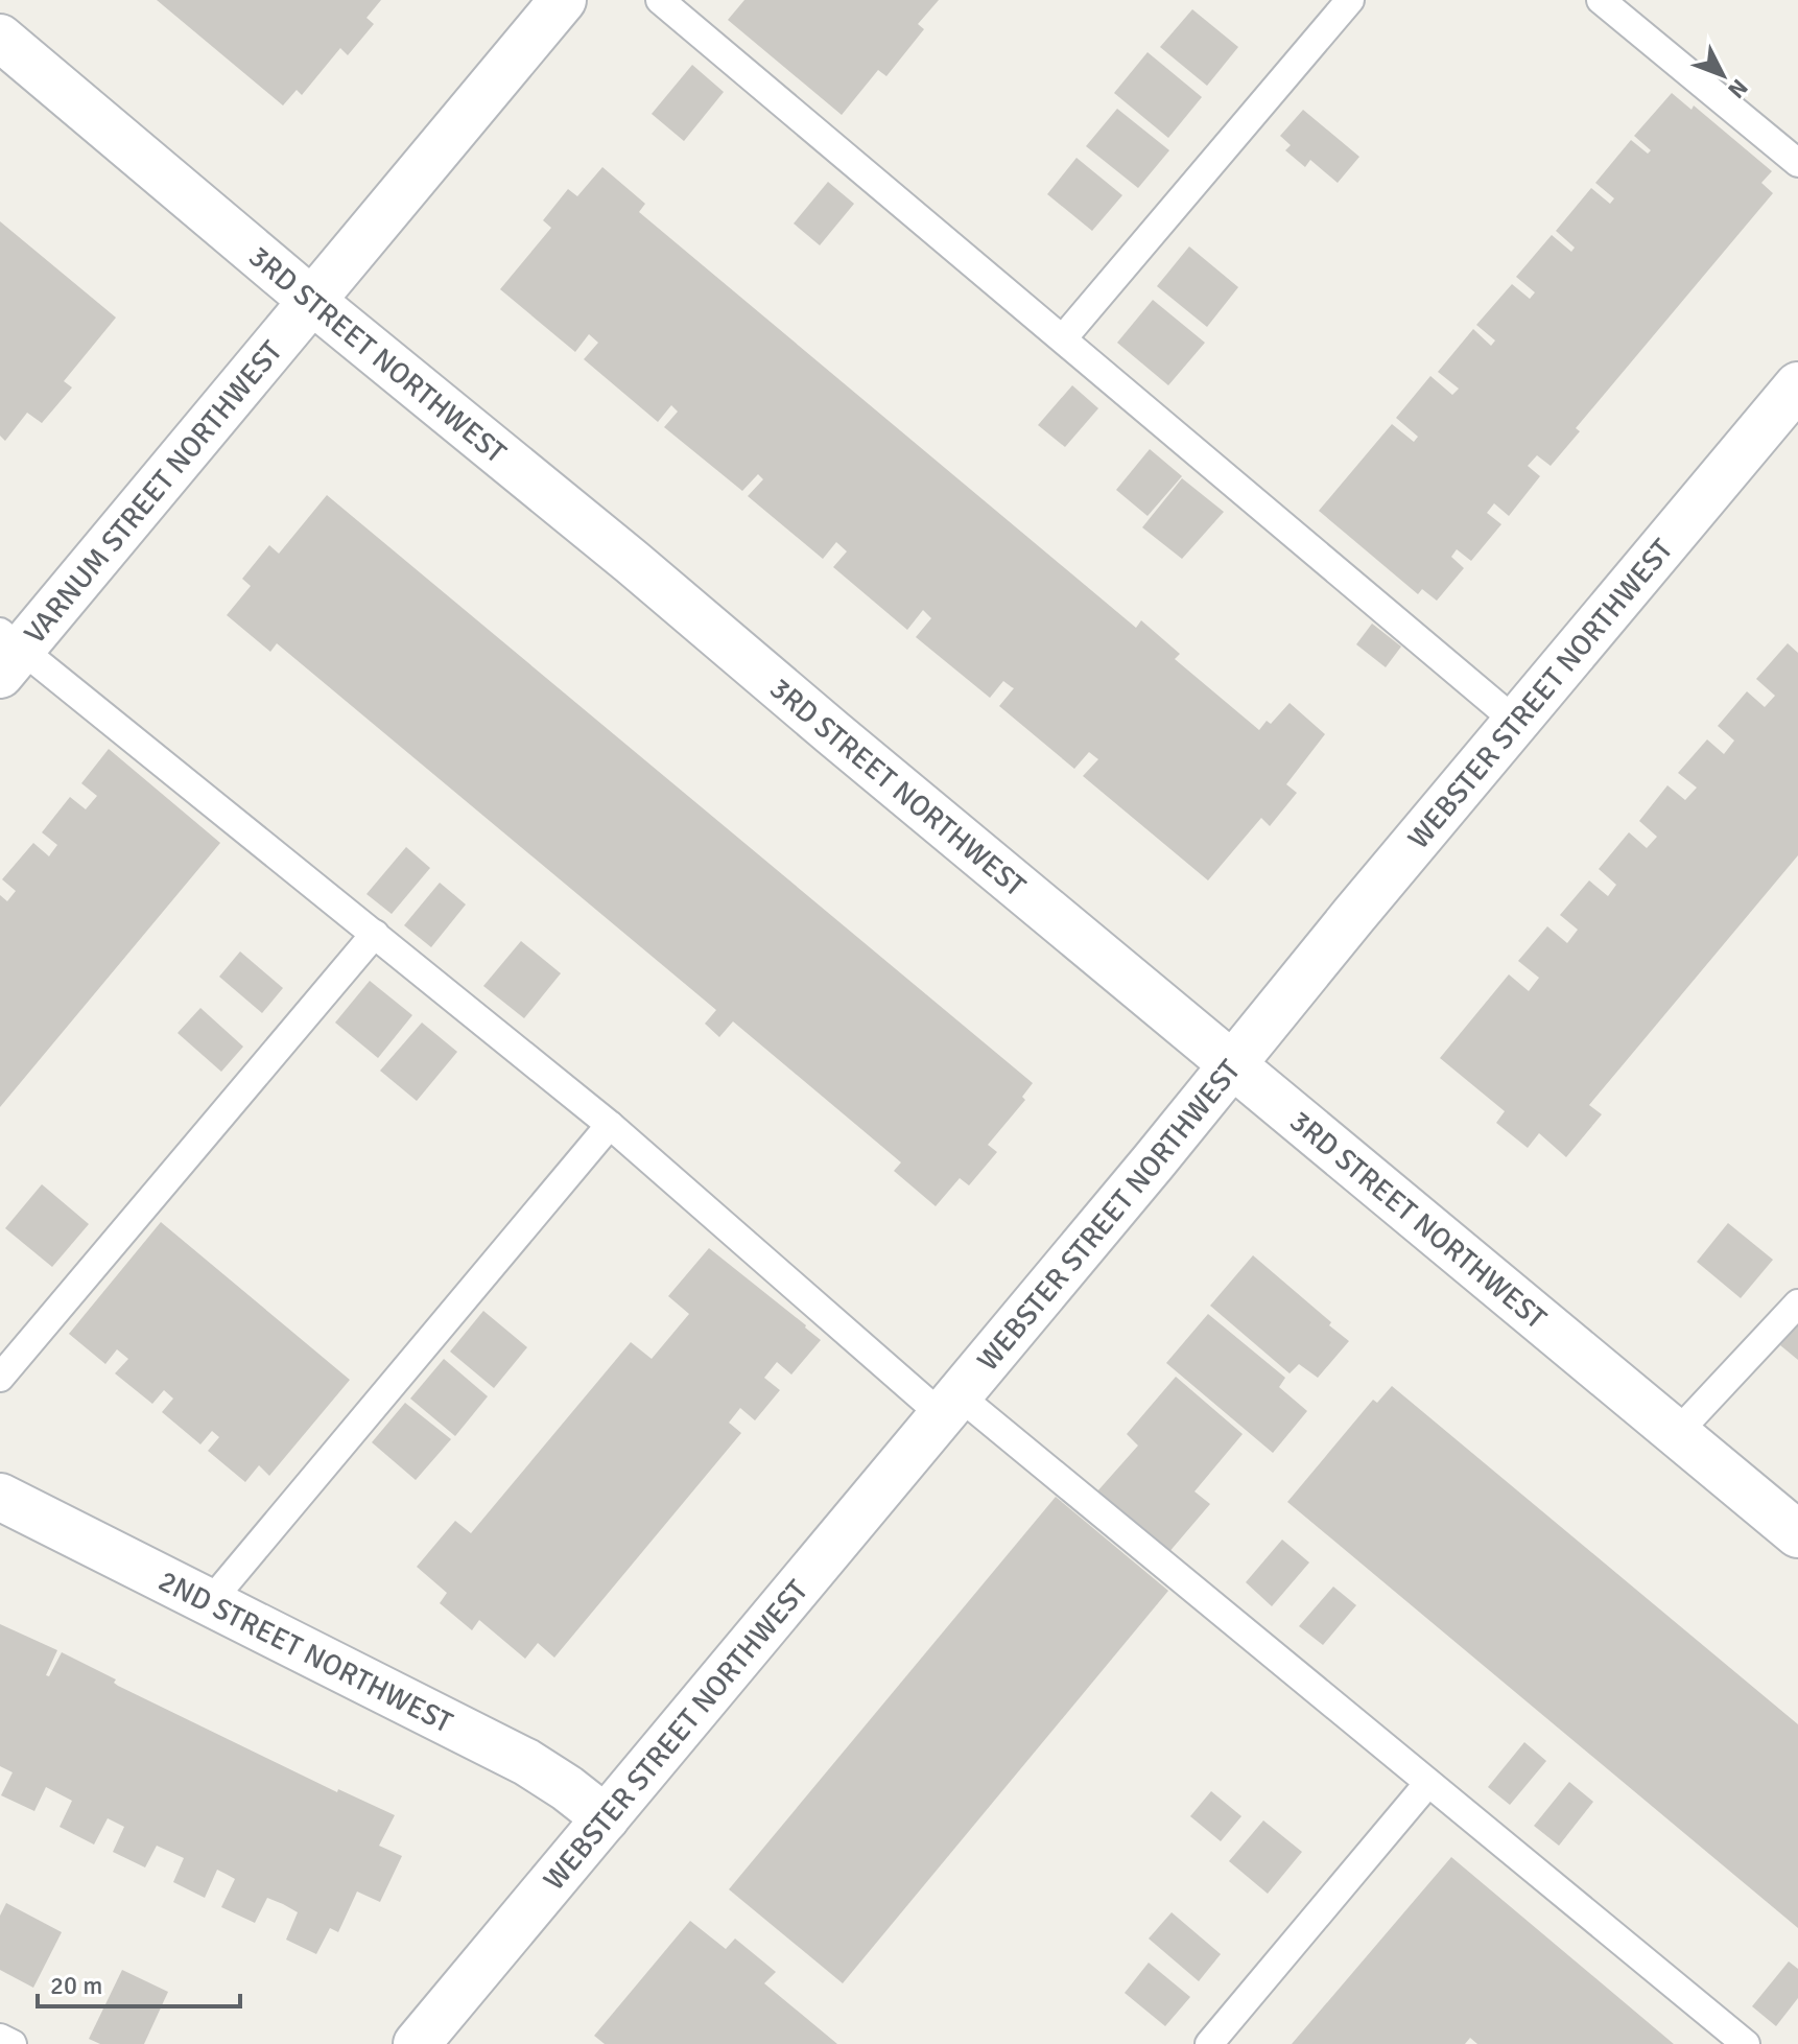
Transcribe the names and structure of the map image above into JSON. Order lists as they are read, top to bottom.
{
  "streets": {
    "street": [
      "3RD STREET NORTHWEST",
      "VARNUM STREET NORTHWEST",
      "WEBSTER STREET NORTHWEST",
      "2ND STREET NORTHWEST"
    ]
  },
  "crossings": [
    ["3RD STREET NORTHWEST", "VARNUM STREET NORTHWEST"],
    ["3RD STREET NORTHWEST", "WEBSTER STREET NORTHWEST"],
    ["WEBSTER STREET NORTHWEST", "2ND STREET NORTHWEST"]
  ],
  "scale_bar": "20 m",
  "north": "bottom right"
}
